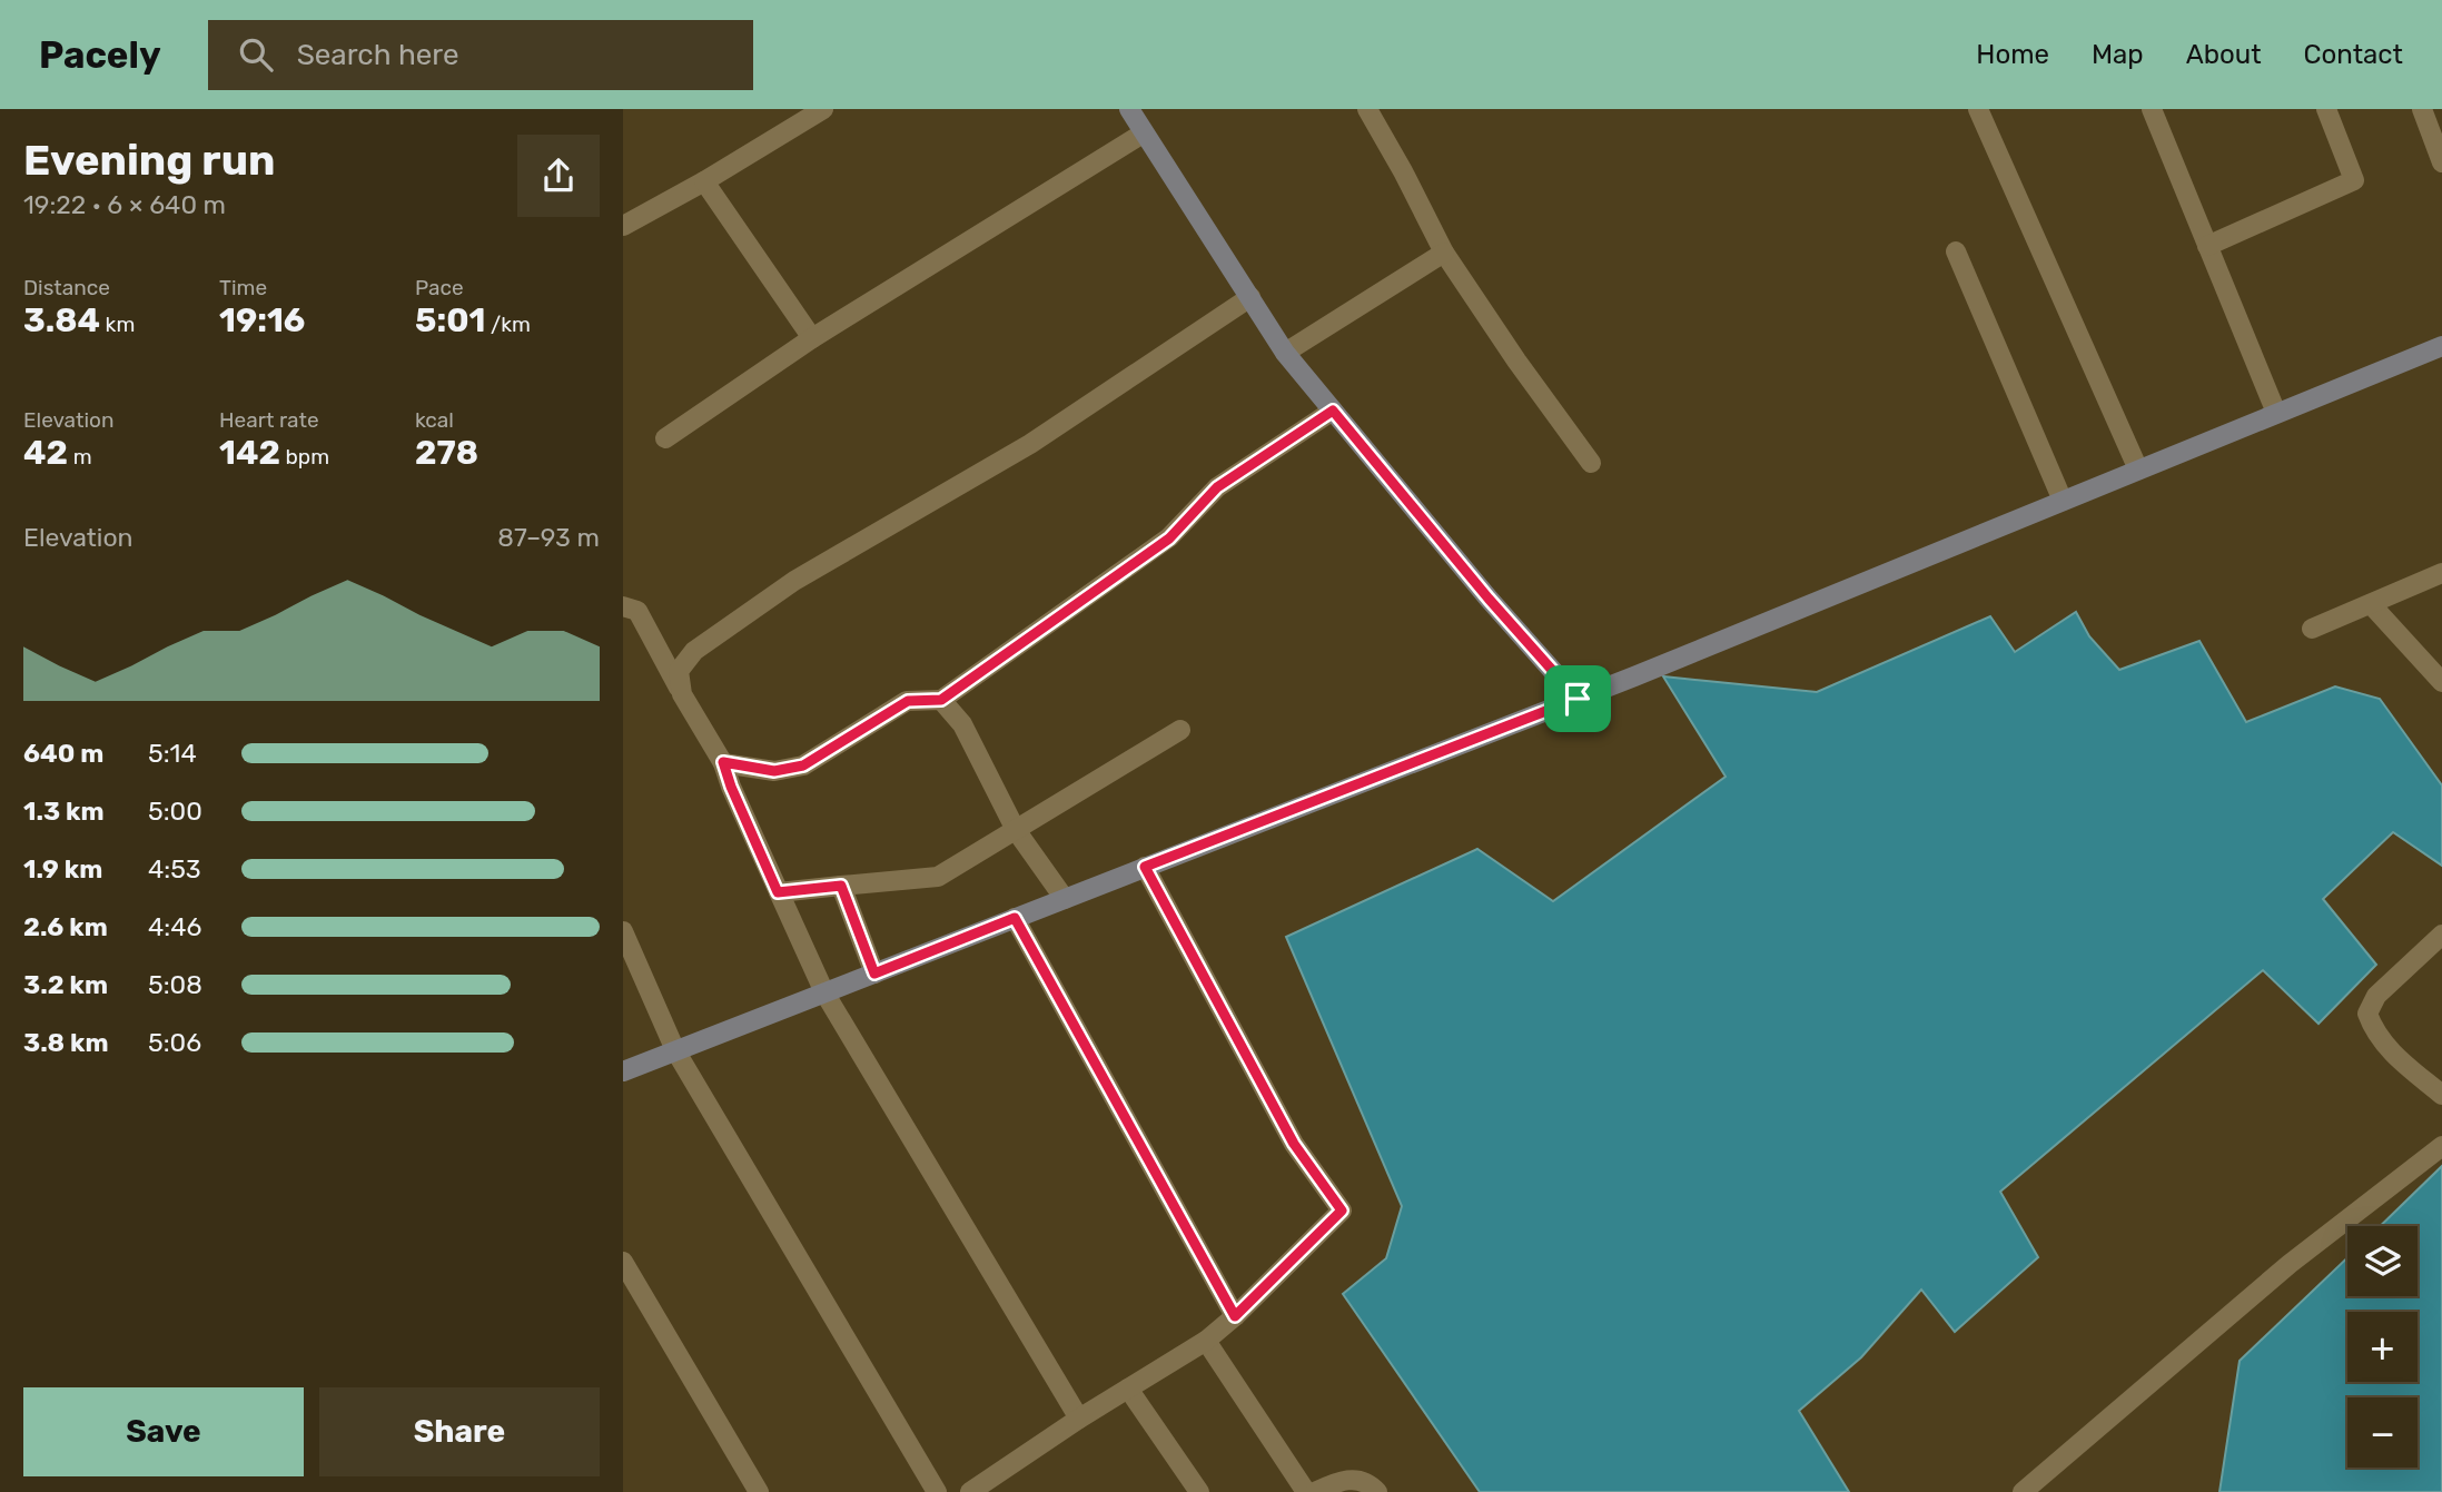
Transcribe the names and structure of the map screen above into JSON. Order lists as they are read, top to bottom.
{
  "page": {
    "header": "Pacely",
    "search": "Search here",
    "nav": [
      "Home",
      "Map",
      "About",
      "Contact"
    ],
    "heading": ["Evening run", "19:22 · 6 × 640 m"],
    "stats": [
      ["Distance", "3.84 km"],
      ["Time", "19:16"],
      ["Pace", "5:01 /km"],
      ["Elevation", "42 m"],
      ["Heart rate", "142 bpm"],
      ["kcal", "278"]
    ],
    "chart": ["Elevation", "87–93 m"],
    "list": [
      {
        "name": "640 m",
        "note": "5:14"
      },
      {
        "name": "1.3 km",
        "note": "5:00"
      },
      {
        "name": "1.9 km",
        "note": "4:53"
      },
      {
        "name": "2.6 km",
        "note": "4:46"
      },
      {
        "name": "3.2 km",
        "note": "5:08"
      },
      {
        "name": "3.8 km",
        "note": "5:06"
      }
    ],
    "map_buttons": ["+", "−"],
    "buttons": ["Save", "Share"]
  }
}
